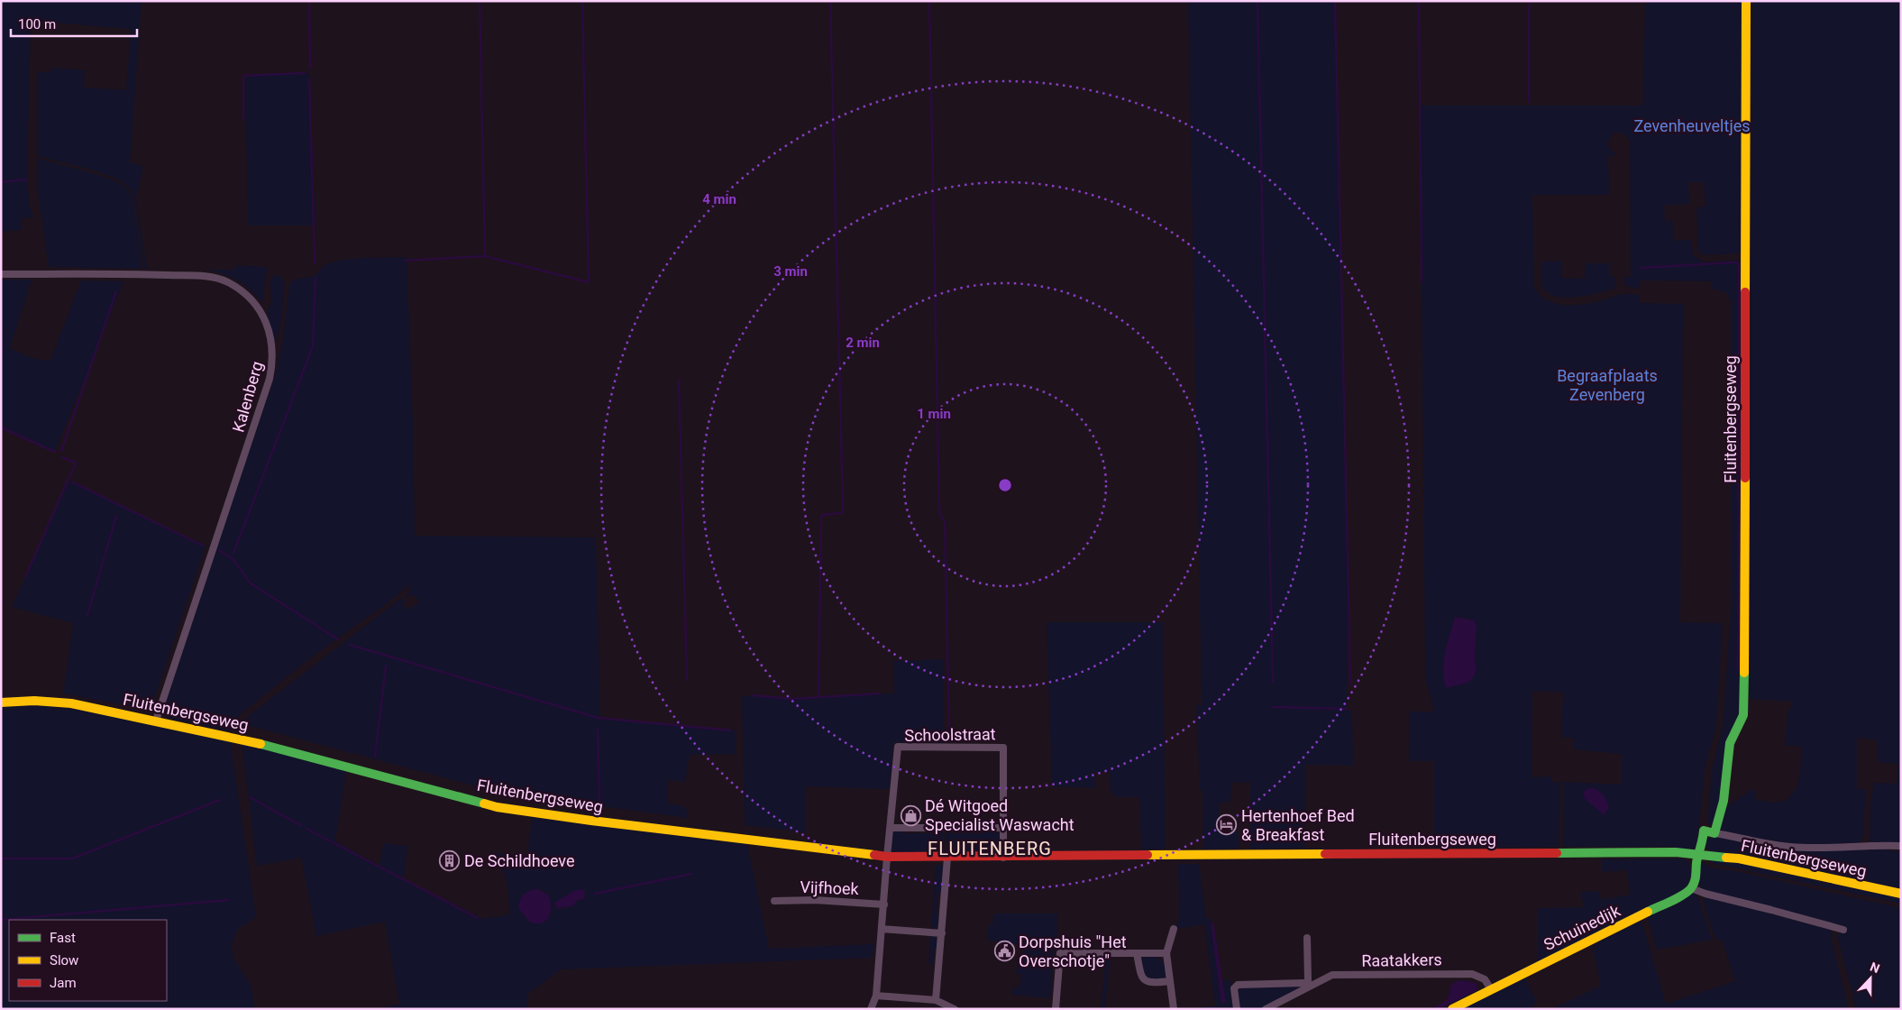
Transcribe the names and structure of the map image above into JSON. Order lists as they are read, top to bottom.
{
  "streets": {
    "street": [
      "Kalenberg",
      "Fluitenbergseweg",
      "Schoolstraat",
      "Vijfhoek",
      "Schuinedijk",
      "Raatakkers"
    ]
  },
  "crossings": [
    ["Kalenberg", "Fluitenbergseweg"],
    ["Fluitenbergseweg", "Schoolstraat"],
    ["Schuinedijk", "Raatakkers"]
  ],
  "districts": ["FLUITENBERG"],
  "parks": ["Zevenheuveltjes", "Begraafplaats Zevenberg"],
  "places": {
    "shop": ["Dé Witgoed Specialist Waswacht"],
    "hotel": ["Hertenhoef Bed & Breakfast"],
    "building": ["De Schildhoeve"],
    "public building": ["Dorpshuis \"Het Overschotje\""]
  },
  "legend": ["Fast", "Slow", "Jam"],
  "scale_bar": "100 m",
  "north": "top",
  "rings": [
    "4 min",
    "3 min",
    "2 min",
    "1 min"
  ]
}
